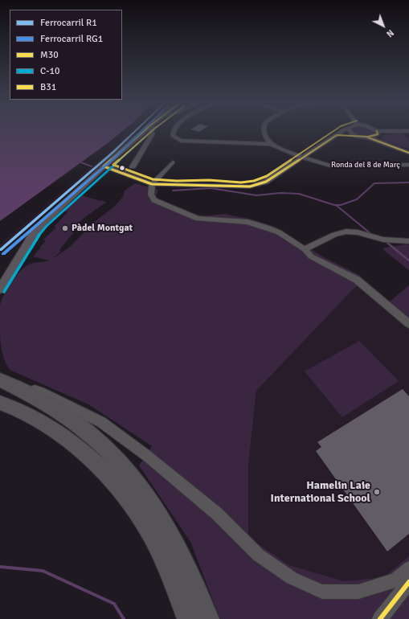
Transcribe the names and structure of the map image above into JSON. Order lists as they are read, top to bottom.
{
  "streets": {
    "street": ["Ronda del 8 de Març"]
  },
  "places": ["Pàdel Montgat", "Hamelin Laie International School"],
  "lines": [
    "rail line R1",
    "rail line RG1",
    "transit line M30",
    "transit line C-10",
    "transit line B31"
  ],
  "legend": [
    "Ferrocarril R1",
    "Ferrocarril RG1",
    "M30",
    "C-10",
    "B31"
  ],
  "north": "bottom right"
}
